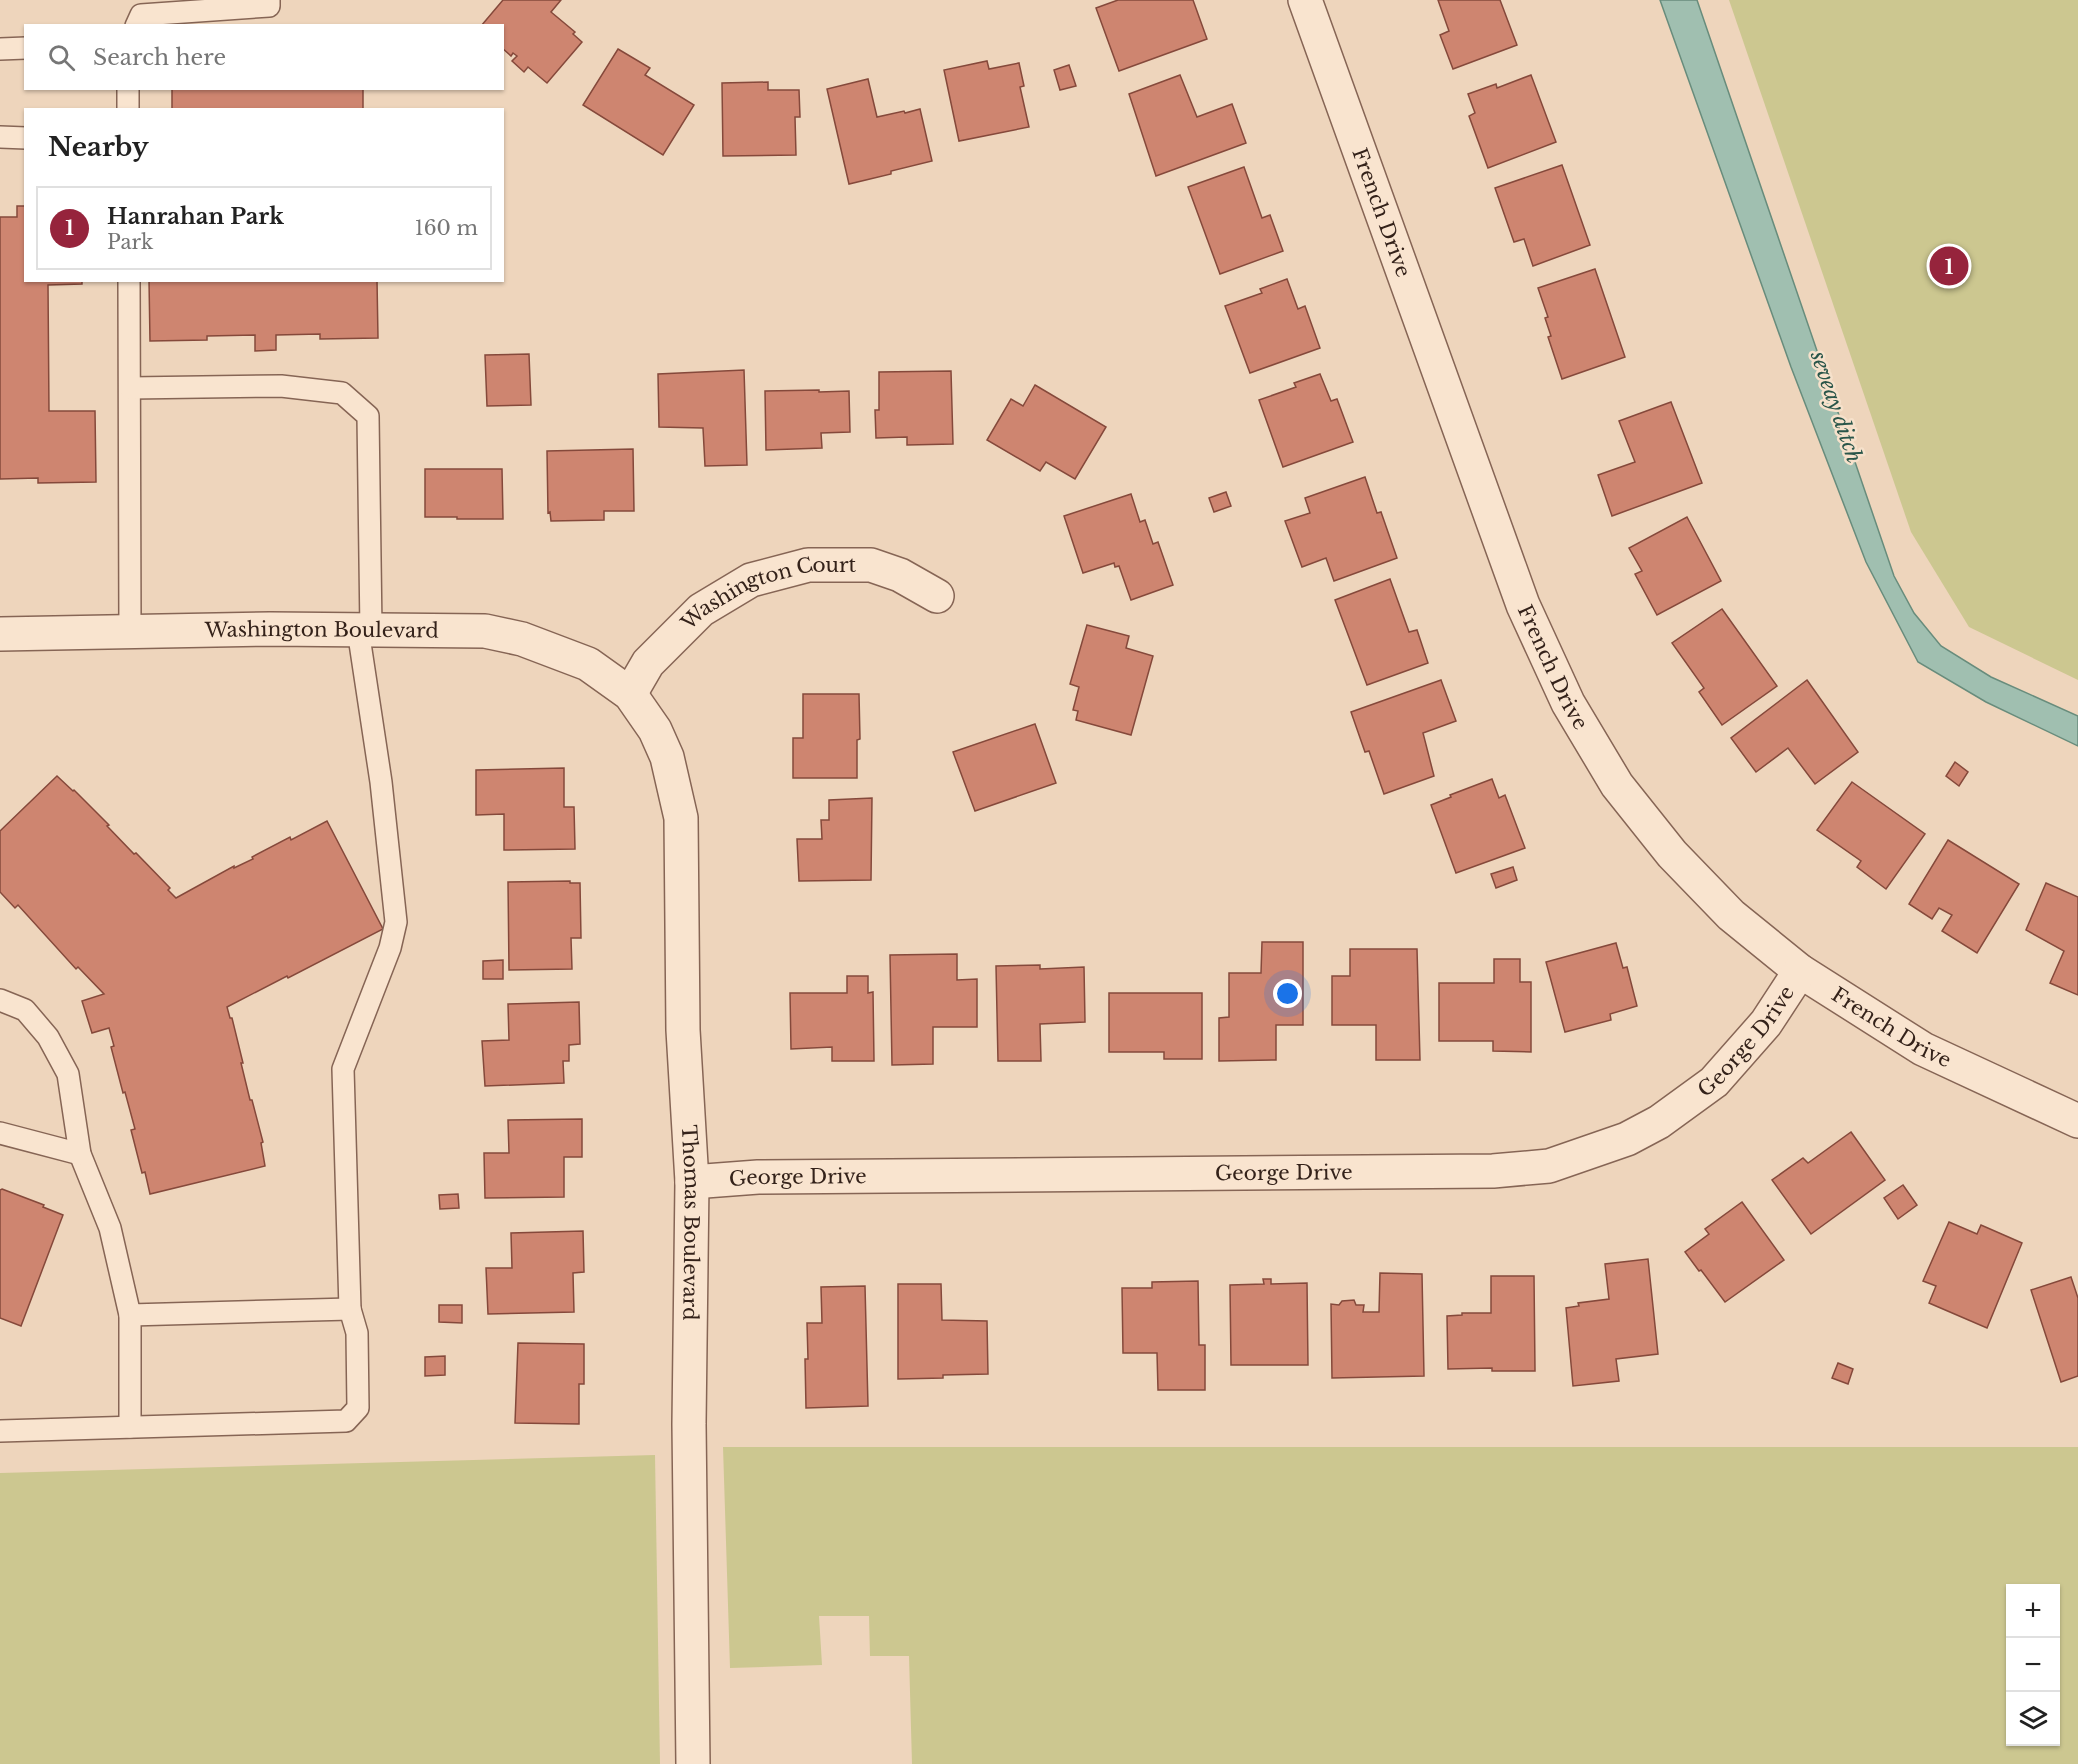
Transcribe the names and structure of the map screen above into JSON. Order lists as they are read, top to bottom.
{
  "streets": {
    "street": [
      "French Drive",
      "Washington Court",
      "Washington Boulevard",
      "George Drive",
      "Thomas Boulevard"
    ]
  },
  "crossings": [
    ["French Drive", "George Drive"],
    ["Washington Court", "Washington Boulevard"],
    ["Washington Court", "Thomas Boulevard"],
    ["Washington Boulevard", "Thomas Boulevard"],
    ["George Drive", "Thomas Boulevard"]
  ],
  "water": ["seveay ditch"],
  "page": {
    "search": "Search here",
    "heading": "Nearby",
    "list": [
      {
        "mark": "1",
        "name": "Hanrahan Park",
        "note": "Park",
        "value": "160 m"
      }
    ],
    "pins": "1",
    "map_buttons": ["+", "−"]
  }
}
